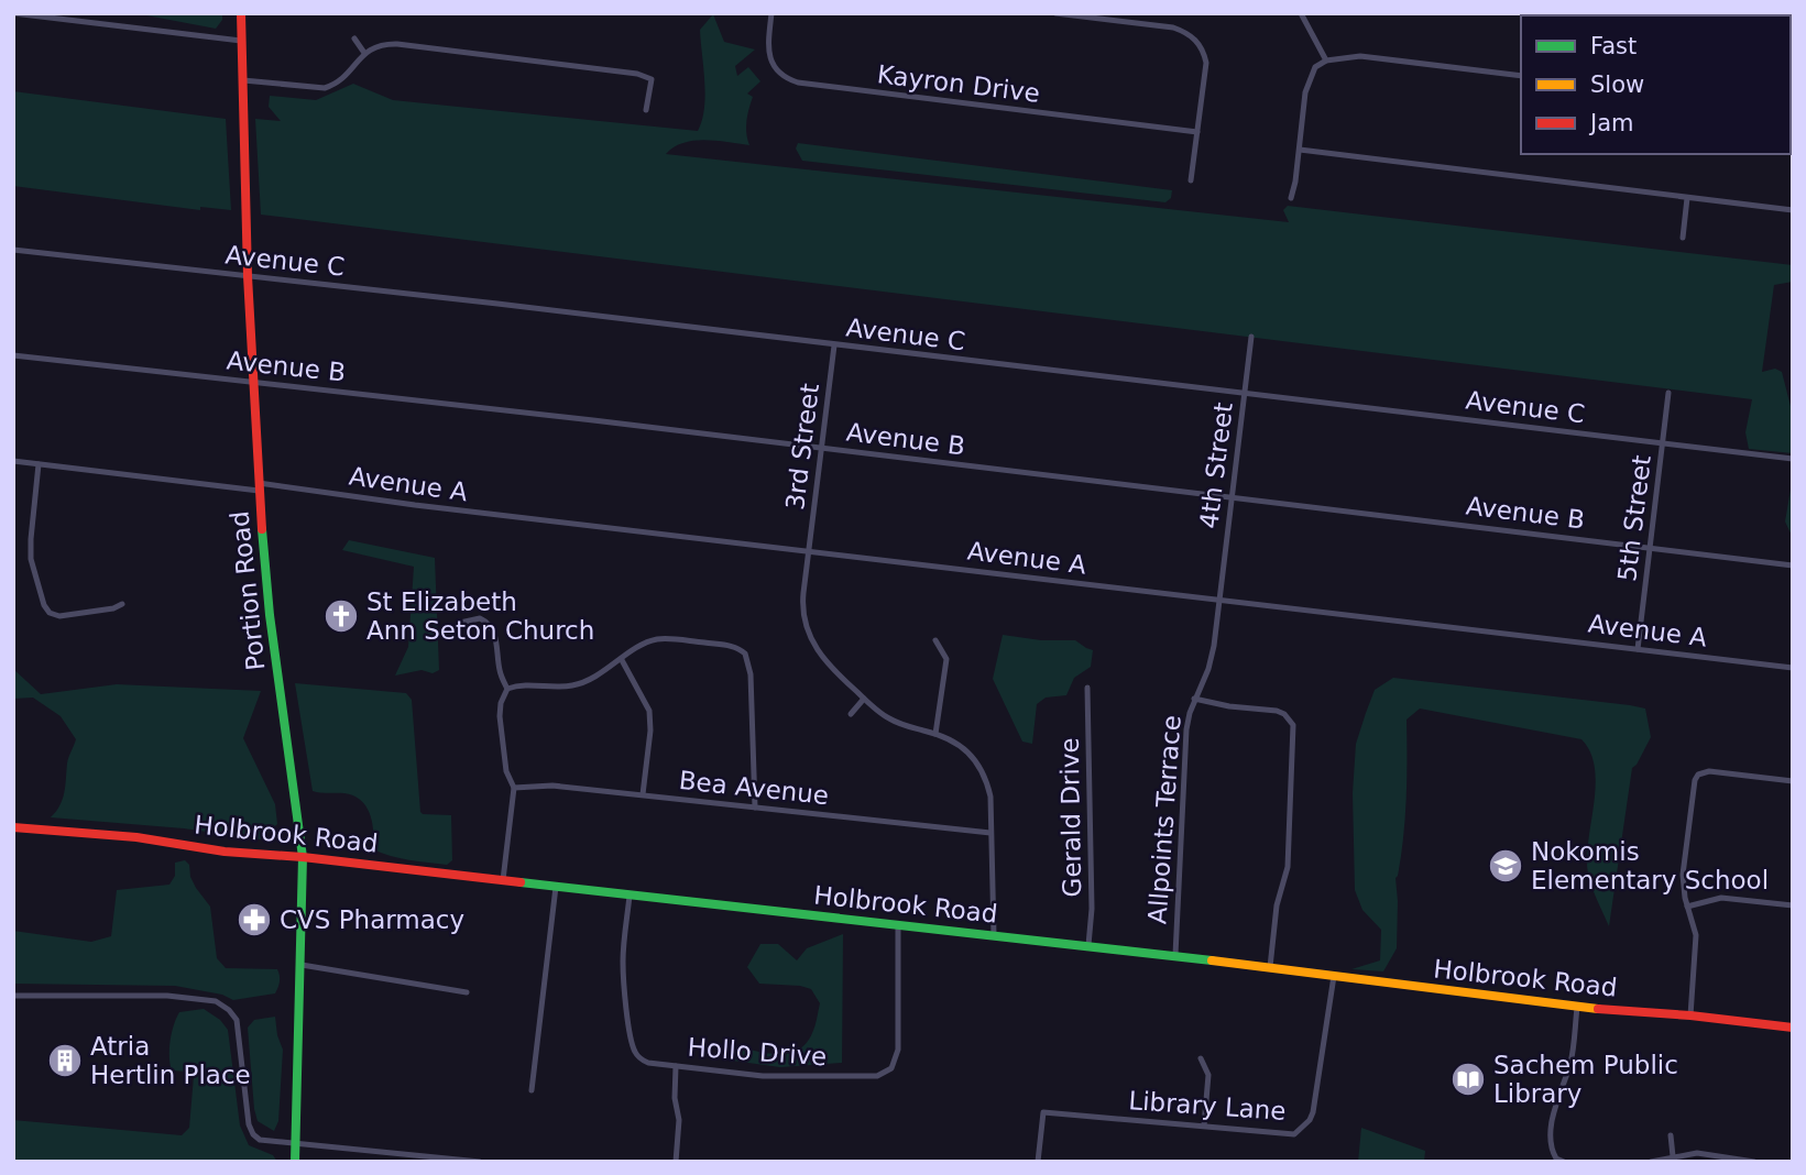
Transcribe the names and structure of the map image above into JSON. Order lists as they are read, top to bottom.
{
  "streets": {
    "street": [
      "Kayron Drive",
      "Avenue C",
      "Avenue B",
      "3rd Street",
      "4th Street",
      "Avenue A",
      "5th Street",
      "Portion Road",
      "Bea Avenue",
      "Gerald Drive",
      "Allpoints Terrace",
      "Holbrook Road",
      "Hollo Drive",
      "Library Lane"
    ]
  },
  "crossings": [
    ["Avenue C", "3rd Street"],
    ["Avenue C", "4th Street"],
    ["Avenue C", "5th Street"],
    ["Avenue C", "Portion Road"],
    ["Avenue B", "3rd Street"],
    ["Avenue B", "4th Street"],
    ["Avenue B", "5th Street"],
    ["Avenue B", "Portion Road"],
    ["3rd Street", "Avenue A"],
    ["3rd Street", "Bea Avenue"],
    ["3rd Street", "Holbrook Road"],
    ["4th Street", "Avenue A"],
    ["4th Street", "Allpoints Terrace"],
    ["Avenue A", "5th Street"],
    ["Avenue A", "Portion Road"],
    ["Avenue A", "Allpoints Terrace"],
    ["Portion Road", "Holbrook Road"],
    ["Gerald Drive", "Holbrook Road"],
    ["Allpoints Terrace", "Holbrook Road"],
    ["Holbrook Road", "Hollo Drive"],
    ["Holbrook Road", "Library Lane"]
  ],
  "places": {
    "church": ["St Elizabeth Ann Seton Church"],
    "school or university": ["Nokomis Elementary School"],
    "pharmacy": ["CVS Pharmacy"],
    "building": ["Atria Hertlin Place"],
    "library": ["Sachem Public Library"]
  },
  "legend": ["Fast", "Slow", "Jam"]
}
